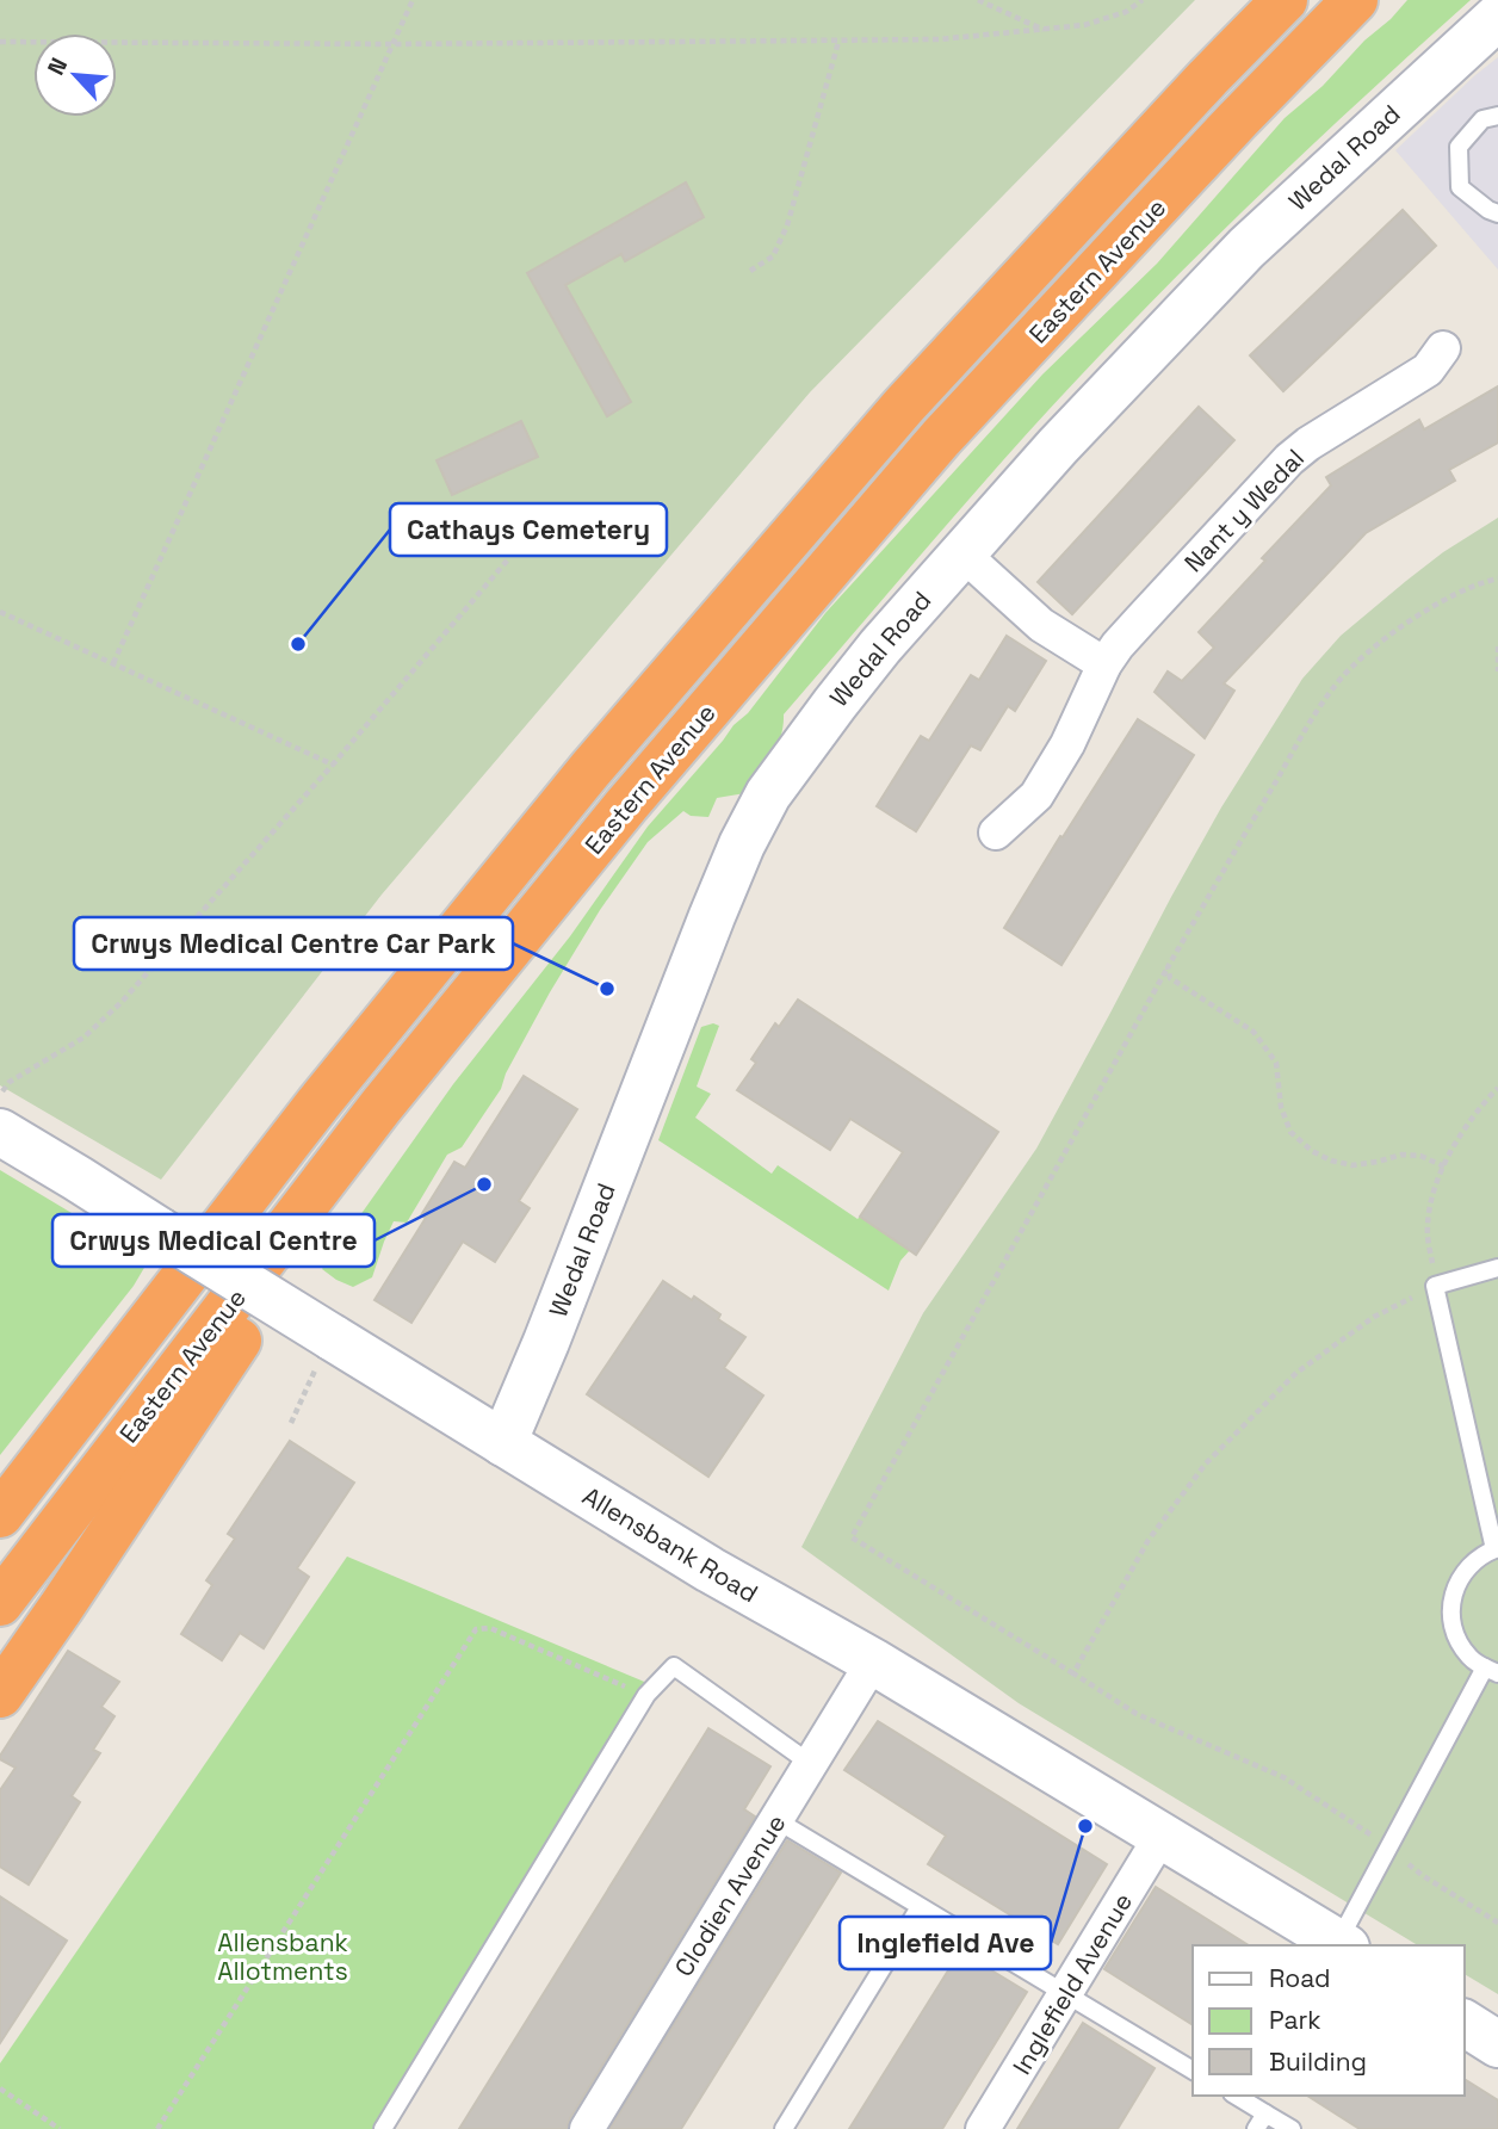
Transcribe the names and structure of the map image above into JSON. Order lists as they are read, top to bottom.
{
  "streets": {
    "highway": ["Eastern Avenue"],
    "street": [
      "Wedal Road",
      "Nant y Wedal",
      "Allensbank Road",
      "Clodien Avenue",
      "Inglefield Avenue"
    ]
  },
  "crossings": [
    ["Wedal Road", "Allensbank Road"],
    ["Allensbank Road", "Clodien Avenue"],
    ["Allensbank Road", "Inglefield Avenue"]
  ],
  "parks": ["Allensbank Allotments"],
  "places": [
    "Cathays Cemetery",
    "Crwys Medical Centre Car Park",
    "Crwys Medical Centre",
    "Inglefield Ave"
  ],
  "legend": ["Road", "Park", "Building"],
  "north": "top left"
}
